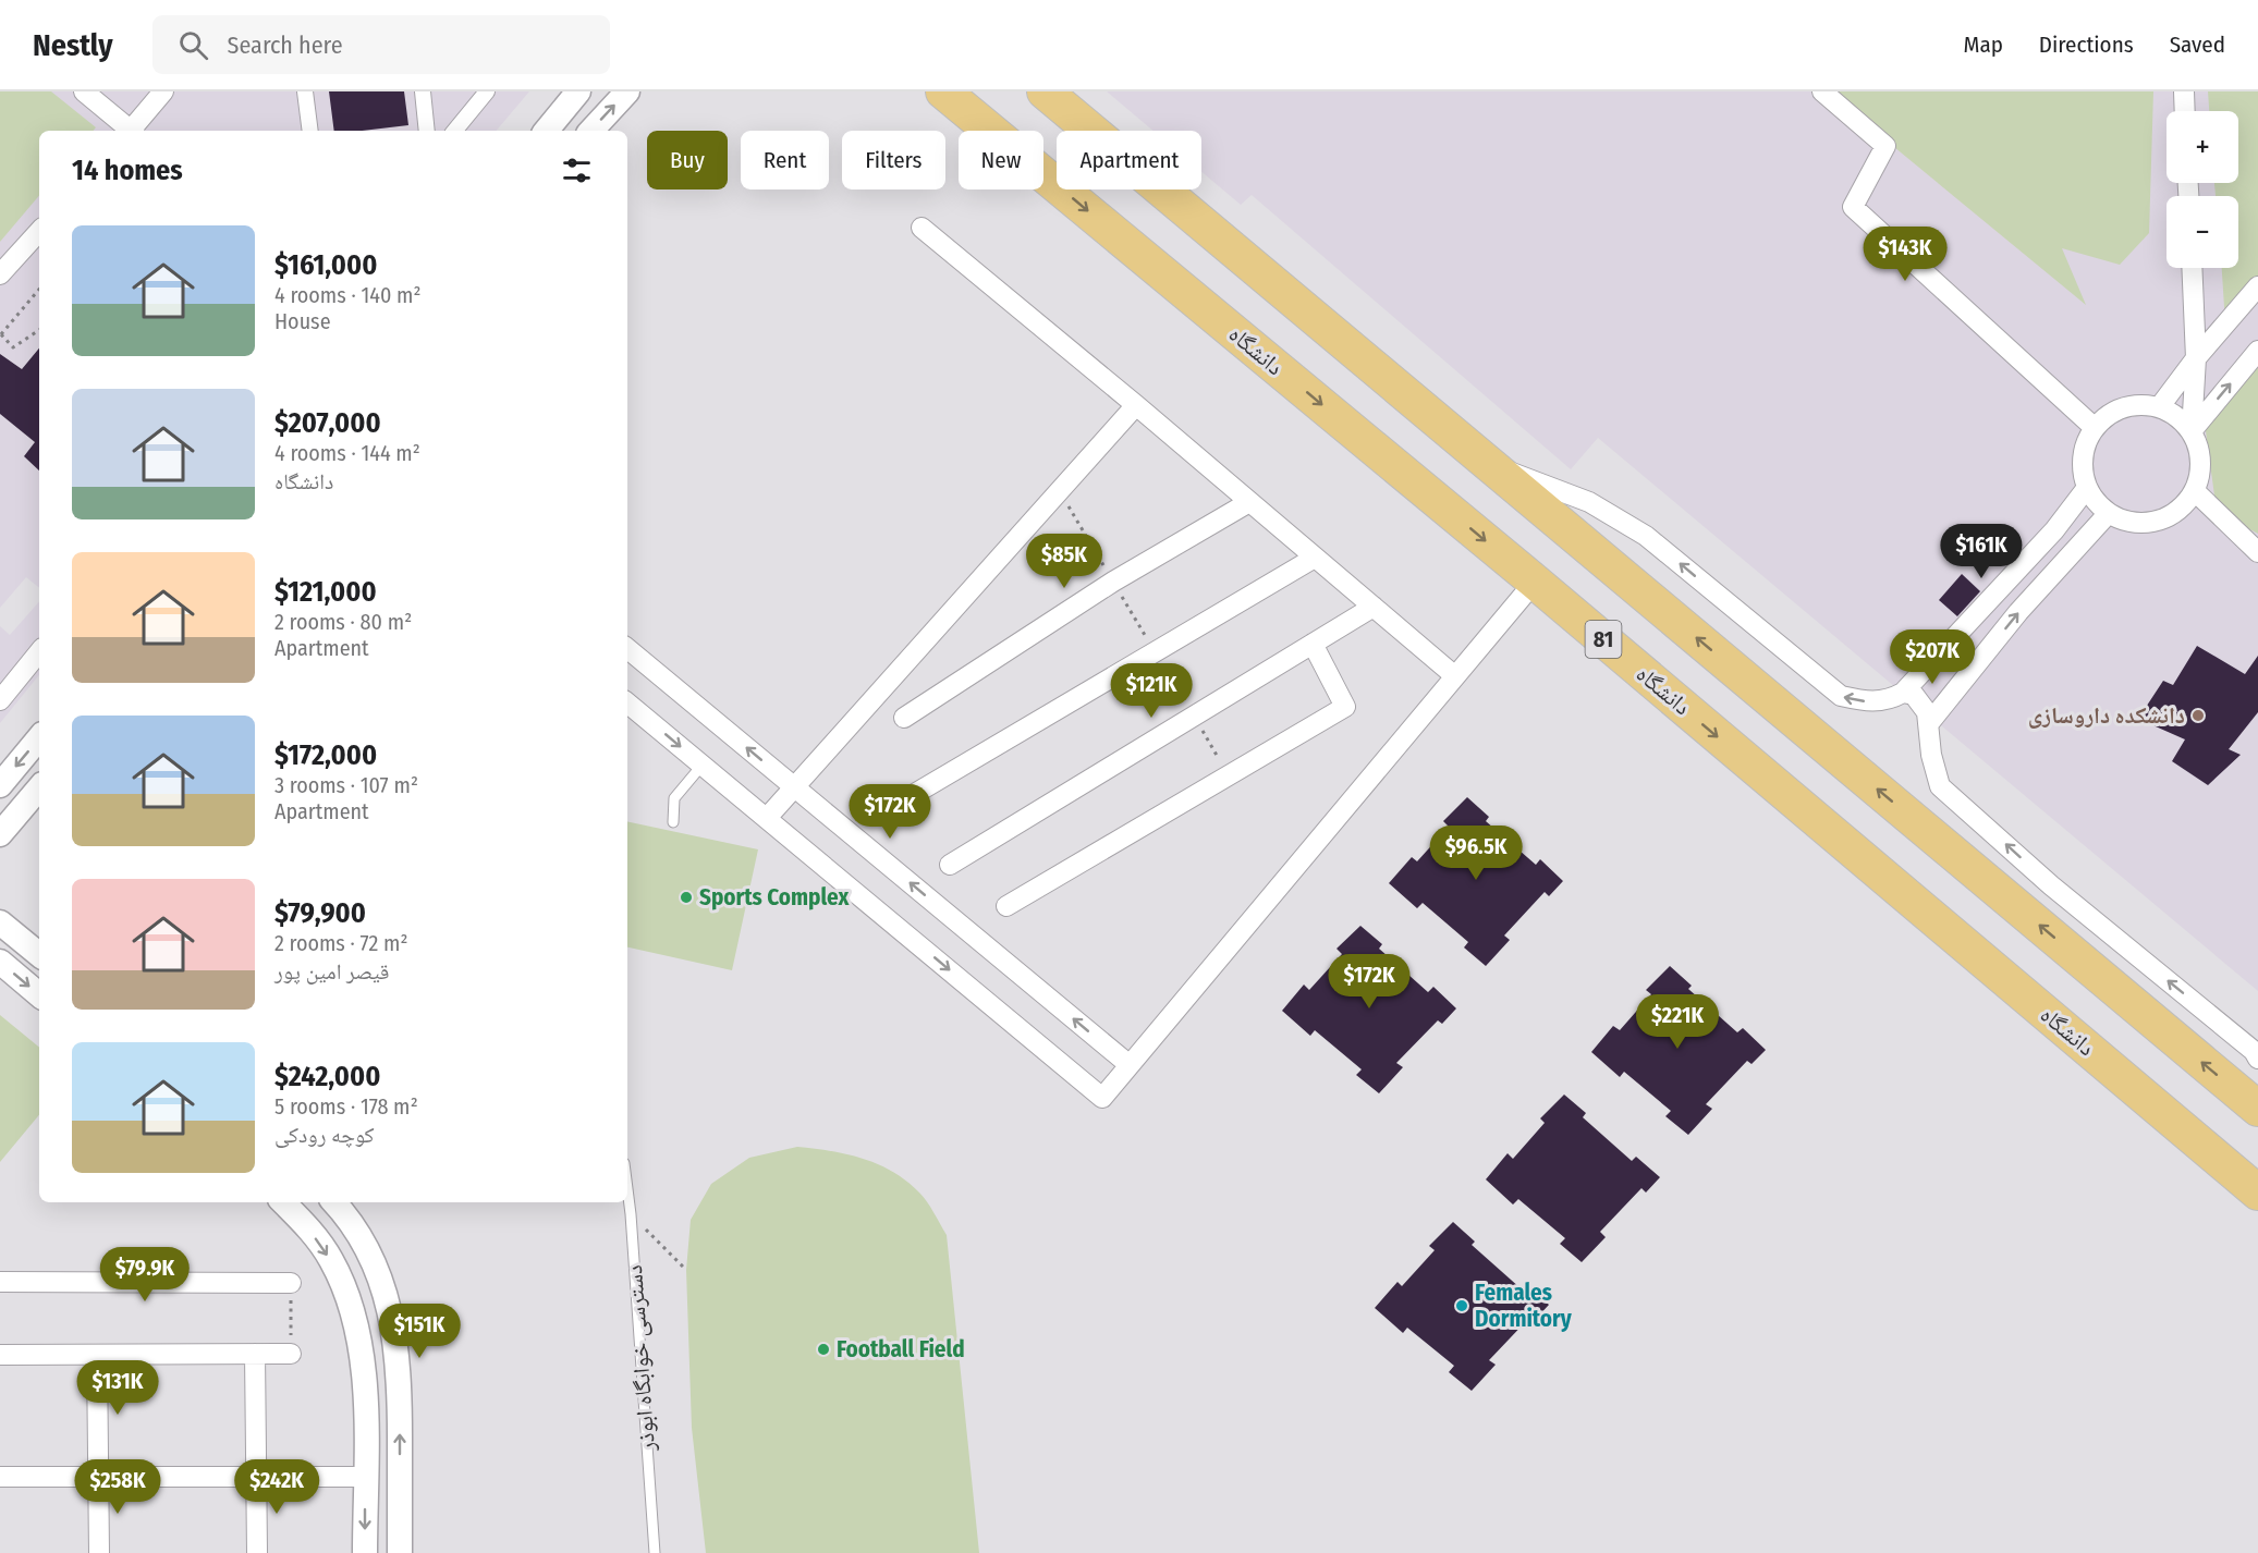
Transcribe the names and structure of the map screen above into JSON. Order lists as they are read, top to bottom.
{
  "streets": {
    "highway": ["دانشگاه", "81"],
    "lane": ["دسترسی خوابگاه ابوذر"]
  },
  "places": [
    "دانشکده داروسازی",
    "Sports Complex",
    "Females Dormitory",
    "Football Field"
  ],
  "page": {
    "header": "Nestly",
    "search": "Search here",
    "nav": ["Map", "Directions", "Saved"],
    "map_buttons": ["+", "−"],
    "chip": [
      "Buy",
      "Rent",
      "Filters",
      "New",
      "Apartment"
    ],
    "heading": "14 homes",
    "list": [
      {
        "name": "$161,000",
        "note": "4 rooms · 140 m² · House"
      },
      {
        "name": "$207,000",
        "note": "4 rooms · 144 m² · دانشگاه"
      },
      {
        "name": "$121,000",
        "note": "2 rooms · 80 m² · Apartment"
      },
      {
        "name": "$172,000",
        "note": "3 rooms · 107 m² · Apartment"
      },
      {
        "name": "$79,900",
        "note": "2 rooms · 72 m² · قیصر امین پور"
      },
      {
        "name": "$242,000",
        "note": "5 rooms · 178 m² · کوچه رودکی"
      }
    ],
    "price": [
      "$143K",
      "$161K",
      "$85K",
      "$207K",
      "$121K",
      "$172K",
      "$96.5K",
      "$172K",
      "$221K",
      "$79.9K",
      "$151K",
      "$131K",
      "$258K",
      "$242K"
    ]
  }
}
